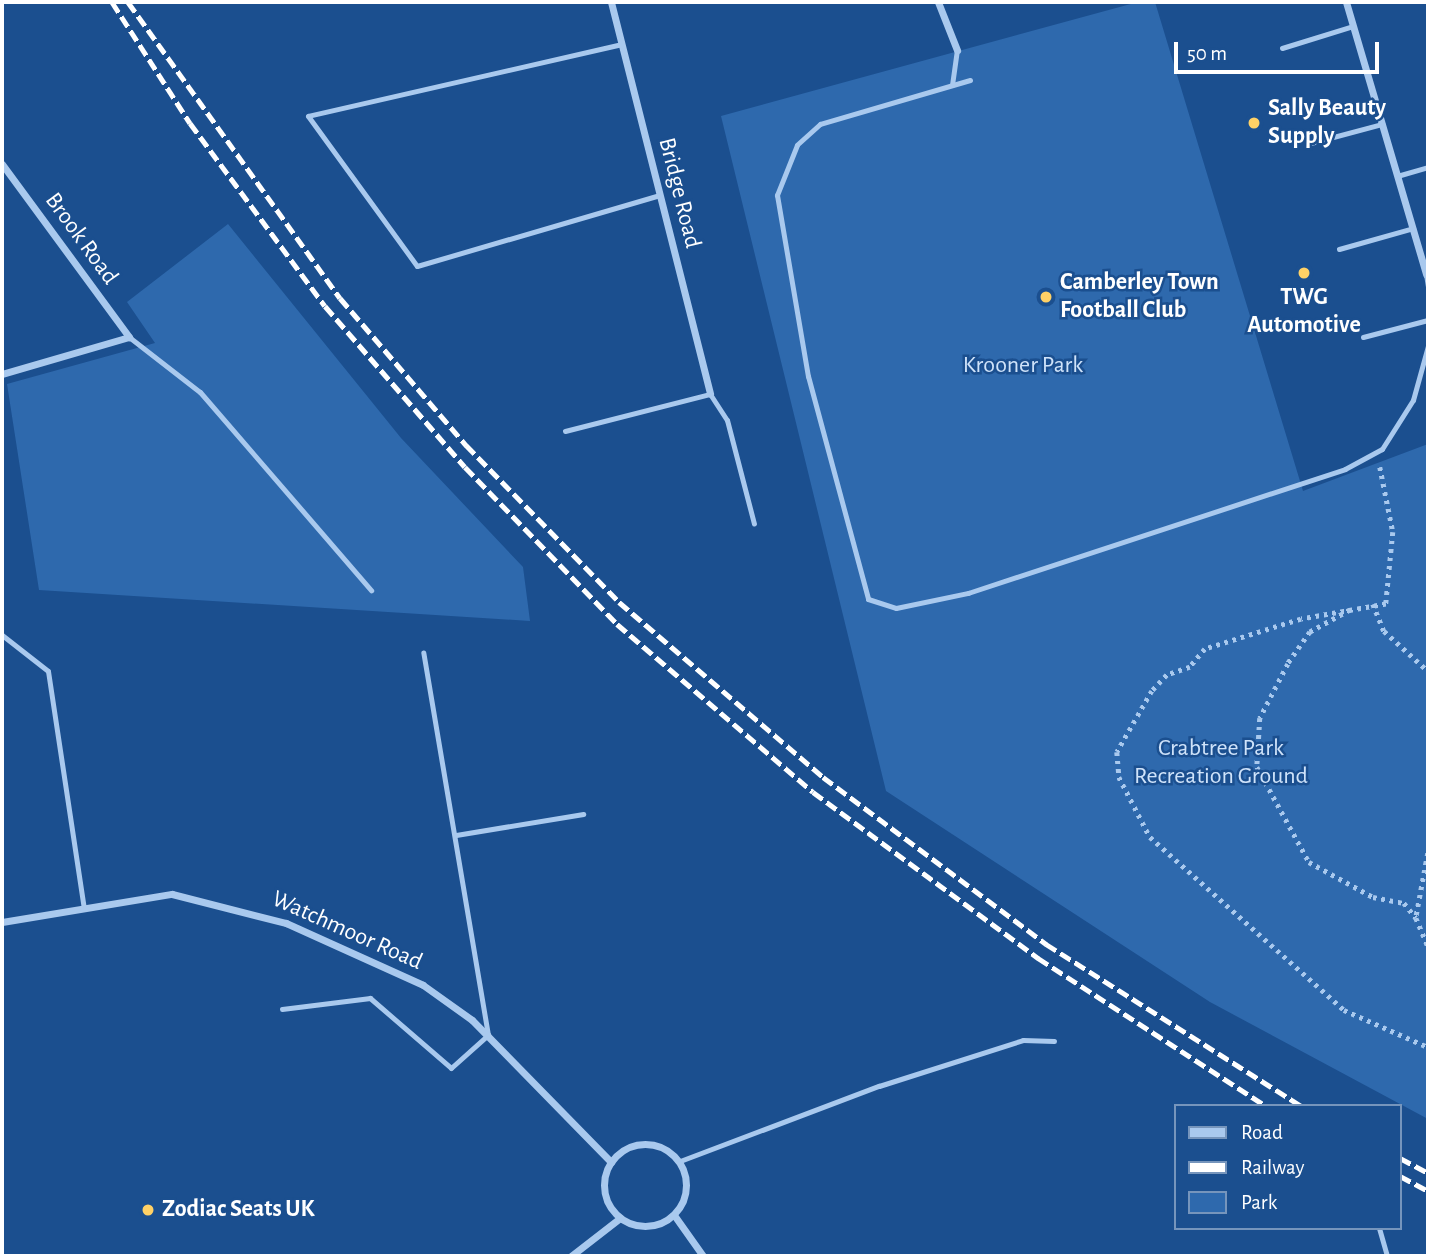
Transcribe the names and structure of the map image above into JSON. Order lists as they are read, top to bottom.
{
  "streets": {
    "street": ["Bridge Road", "Brook Road", "Watchmoor Road"]
  },
  "parks": ["Krooner Park", "Crabtree Park Recreation Ground"],
  "places": [
    "Sally Beauty Supply",
    "TWG Automotive",
    "Camberley Town Football Club",
    "Zodiac Seats UK"
  ],
  "legend": ["Road", "Railway", "Park"],
  "scale_bar": "50 m"
}
